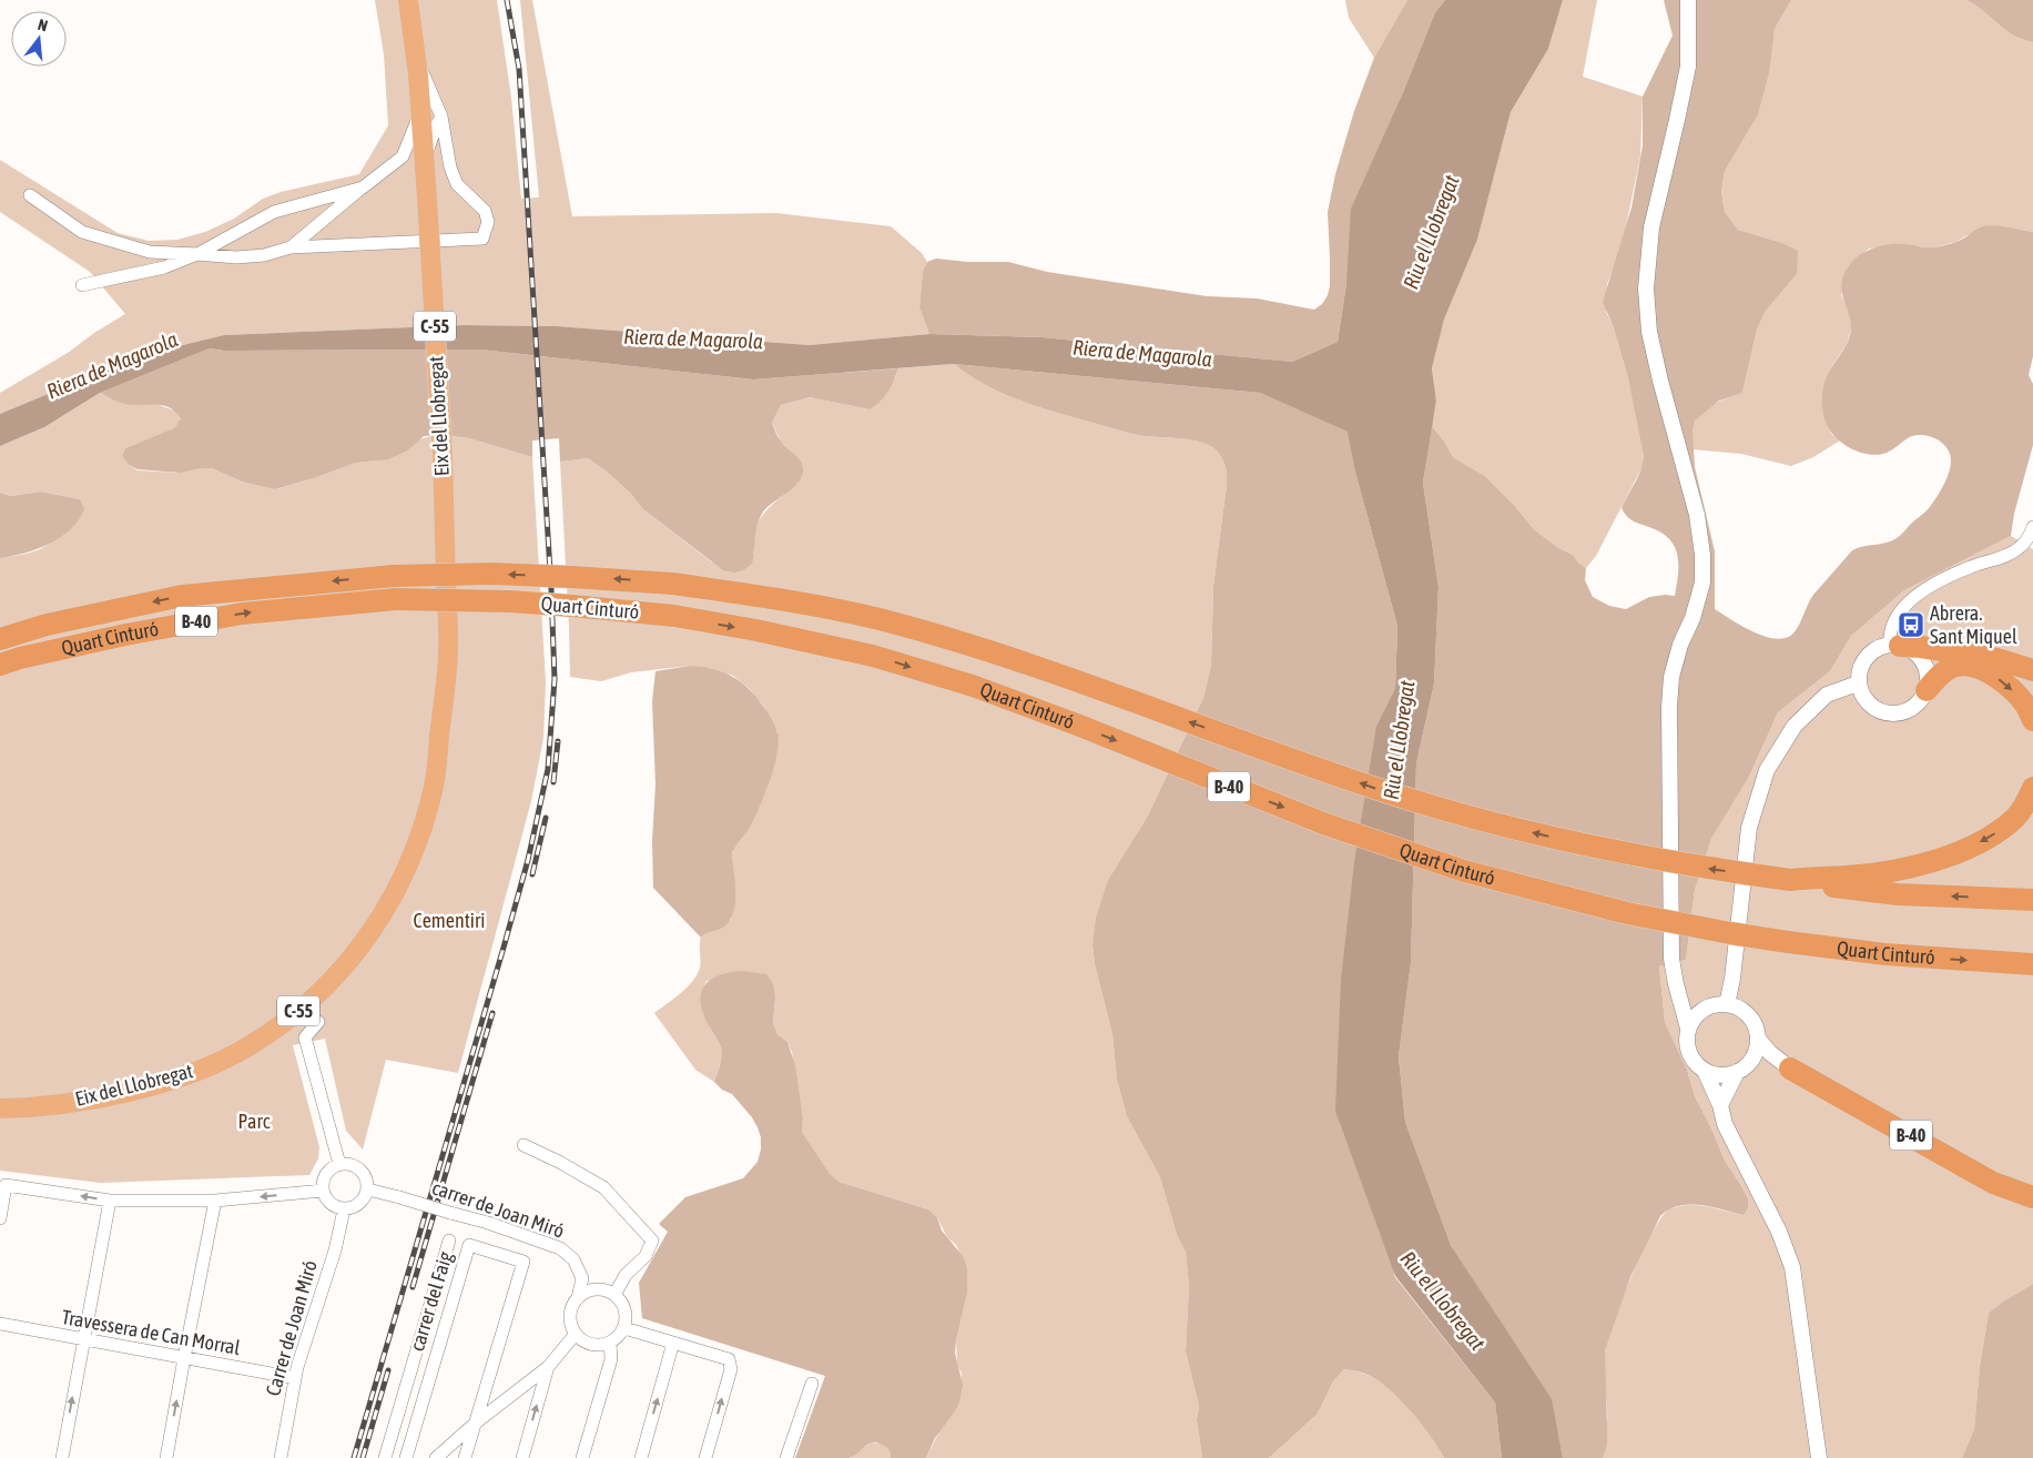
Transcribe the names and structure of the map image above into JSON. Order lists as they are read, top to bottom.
{
  "streets": {
    "highway": [
      "C-55",
      "Eix del Llobregat",
      "Quart Cinturó",
      "B-40"
    ],
    "street": [
      "carrer de Joan Miró",
      "carrer del Faig",
      "Carrer de Joan Miró",
      "Travessera de Can Morral"
    ]
  },
  "crossings": [
    ["carrer de Joan Miró", "Carrer de Joan Miró"],
    ["Carrer de Joan Miró", "Travessera de Can Morral"]
  ],
  "water": ["Riu el Llobregat", "Riera de Magarola"],
  "parks": ["Cementiri", "Parc"],
  "places": {
    "bus stop": ["Abrera. Sant Miquel"]
  },
  "north": "top"
}
